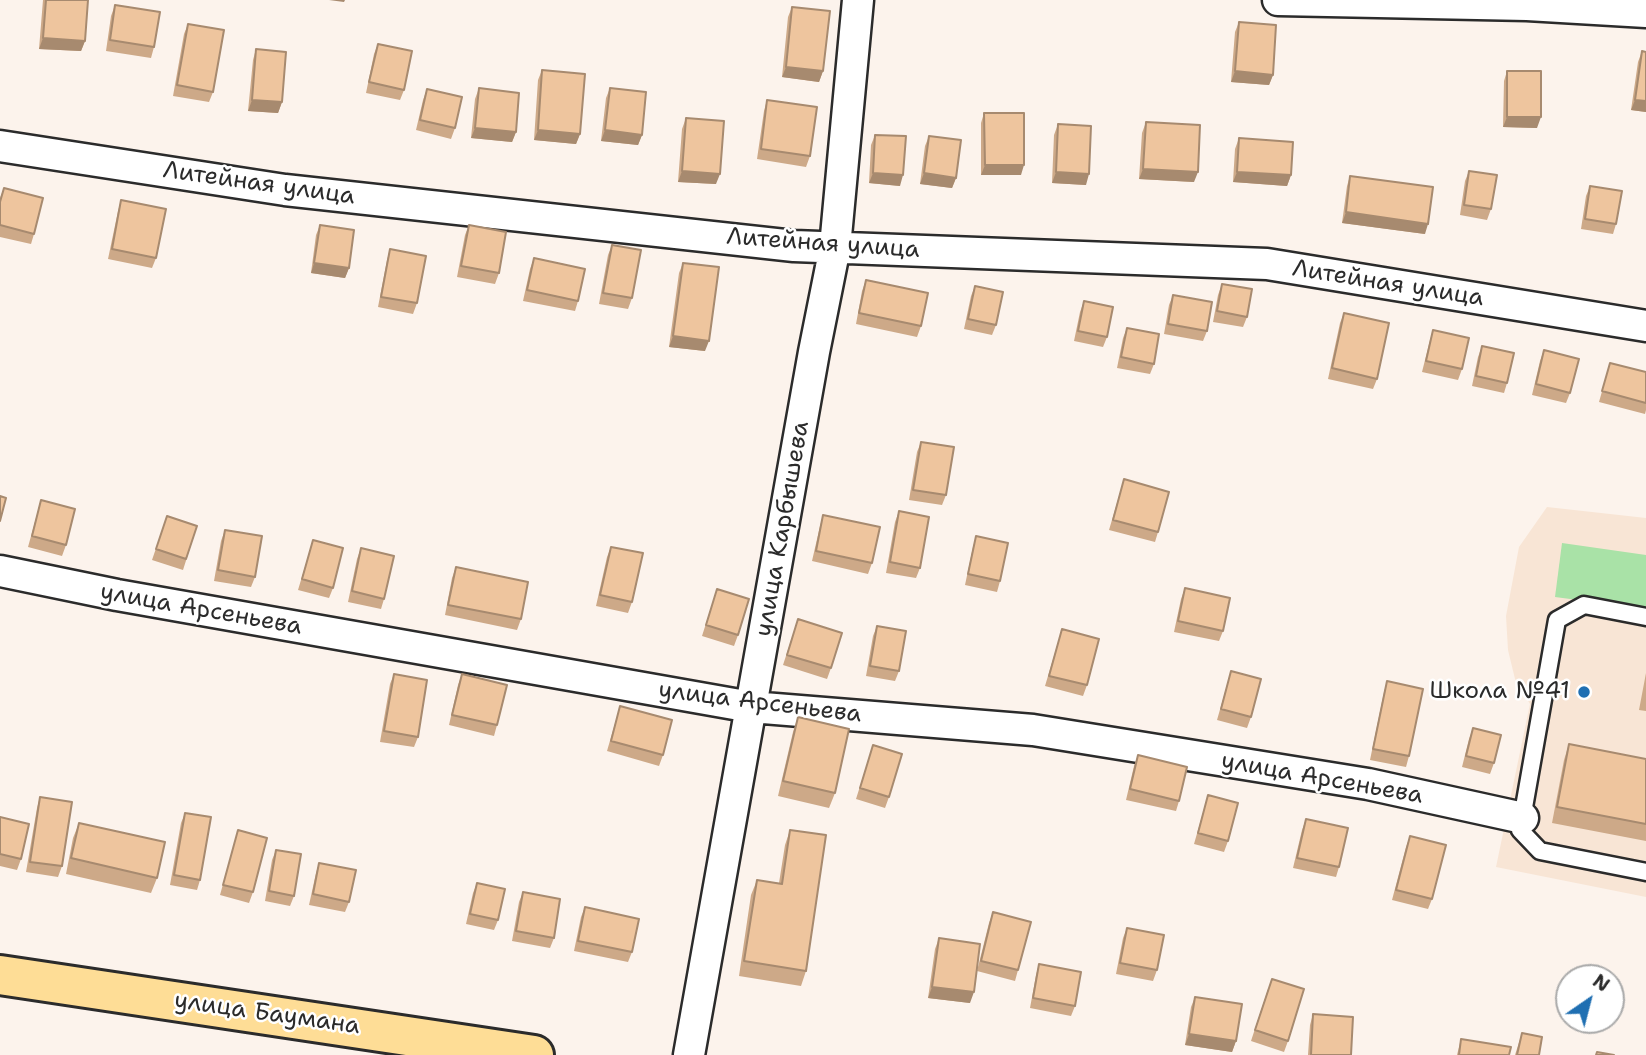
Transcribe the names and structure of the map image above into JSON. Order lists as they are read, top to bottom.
{
  "streets": {
    "main road": ["улица Баумана"],
    "street": ["Литейная улица", "улица Карбышева", "улица Арсеньева"]
  },
  "crossings": [
    ["Литейная улица", "улица Карбышева"],
    ["улица Карбышева", "улица Арсеньева"]
  ],
  "places": ["Школа №41"],
  "north": "top right"
}
